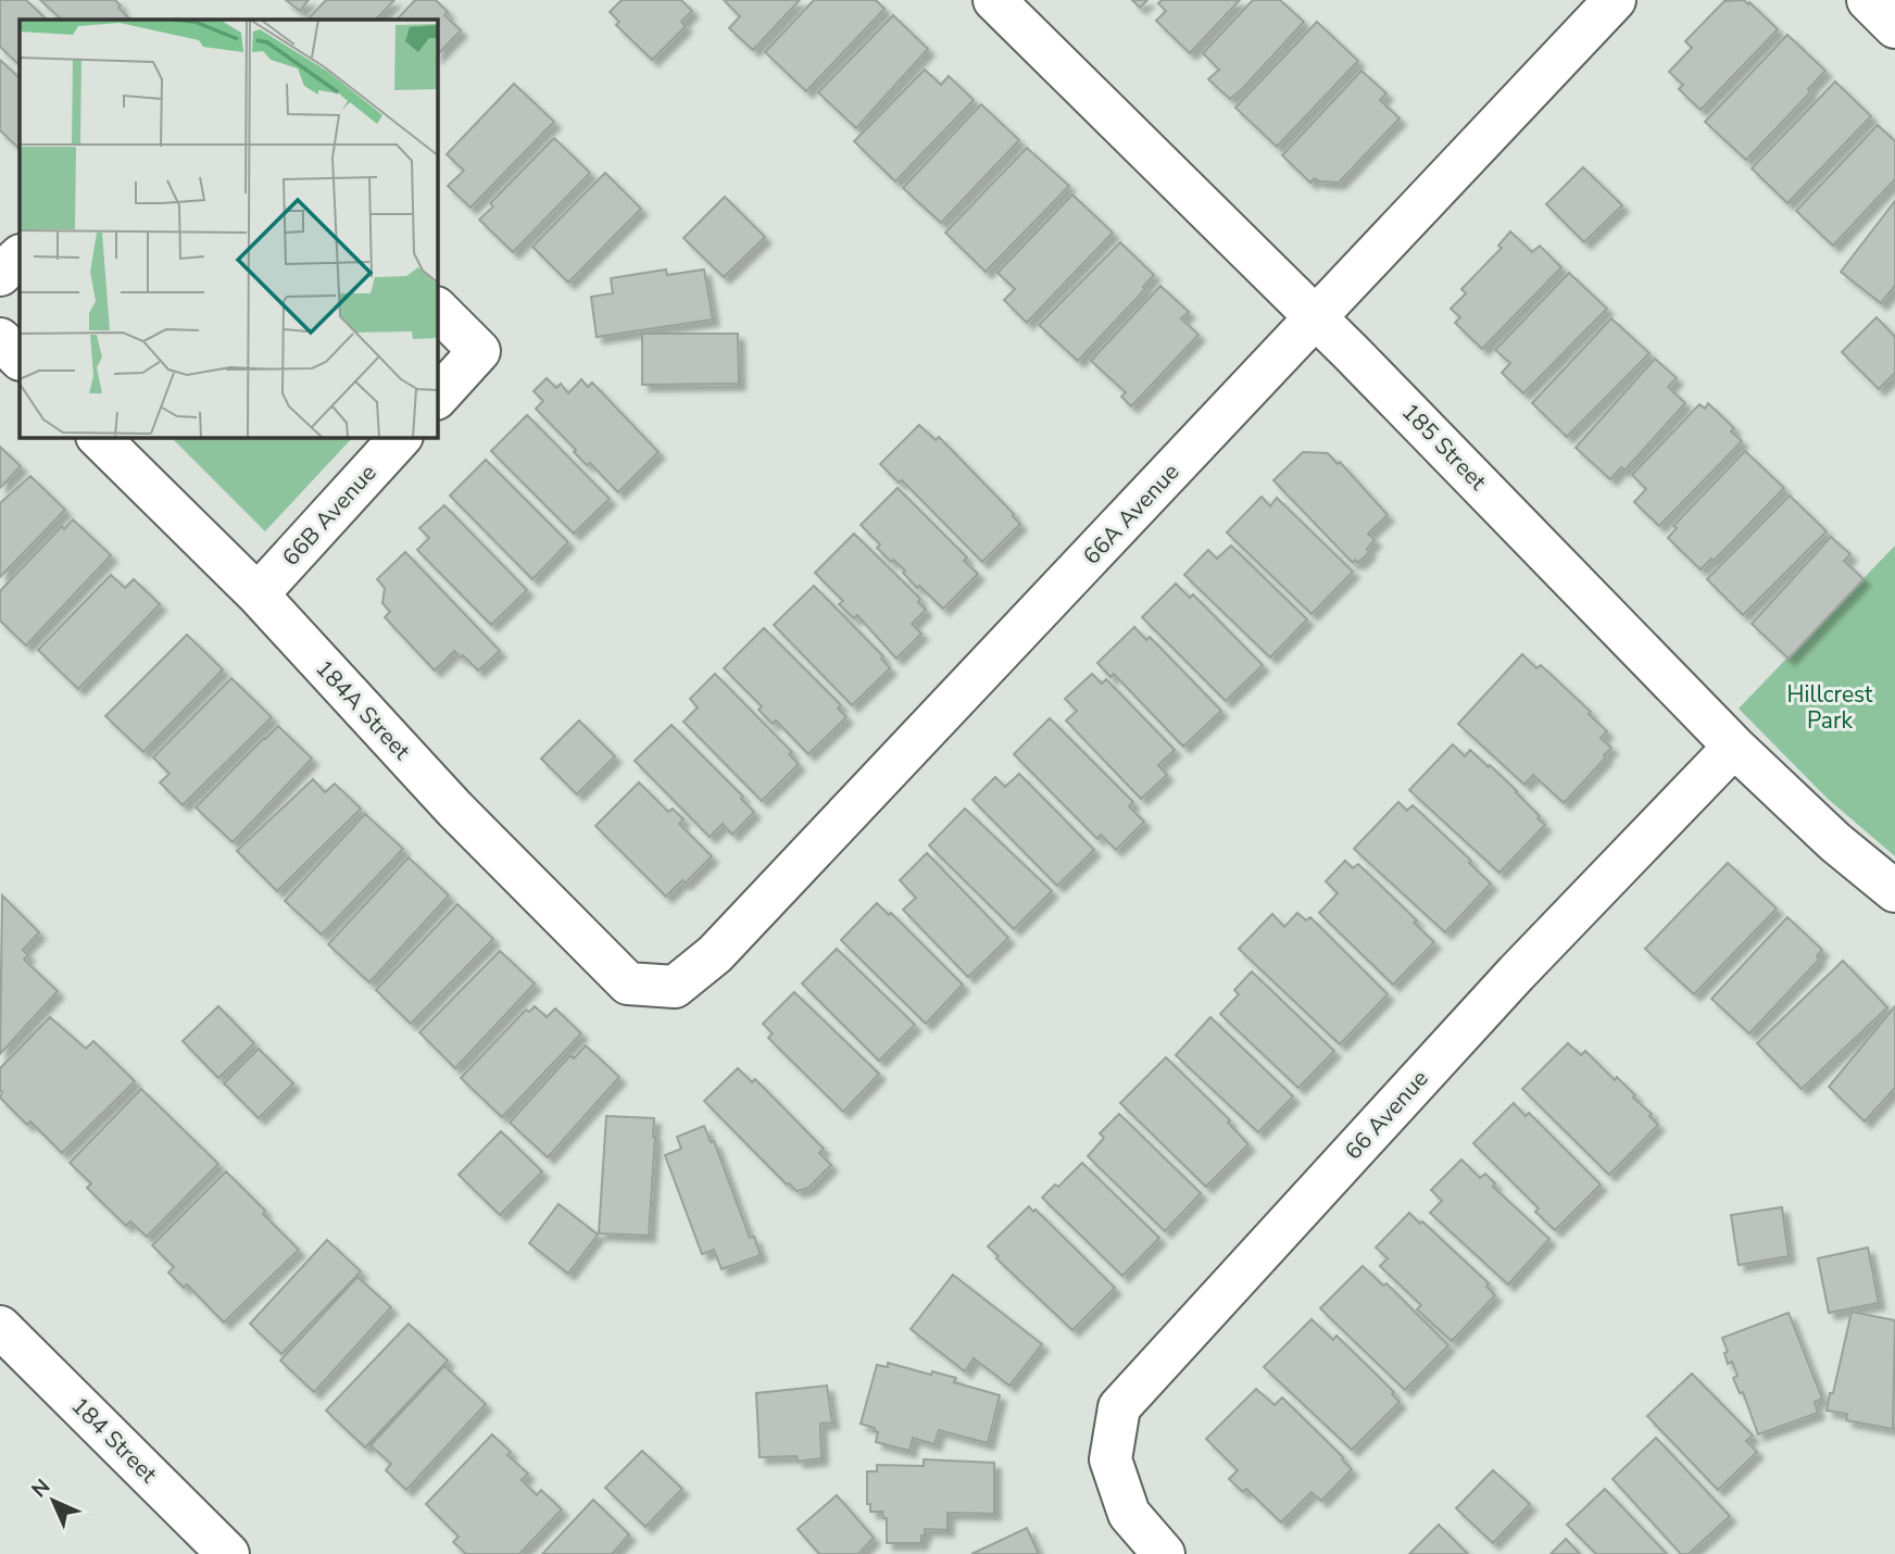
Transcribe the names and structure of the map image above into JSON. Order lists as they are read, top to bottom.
{
  "streets": {
    "street": [
      "185 Street",
      "66A Avenue",
      "66B Avenue",
      "184A Street",
      "66 Avenue",
      "184 Street"
    ]
  },
  "crossings": [
    ["185 Street", "66A Avenue"],
    ["185 Street", "66 Avenue"],
    ["66A Avenue", "184A Street"],
    ["66B Avenue", "184A Street"]
  ],
  "parks": ["Hillcrest Park"],
  "north": "top left"
}
